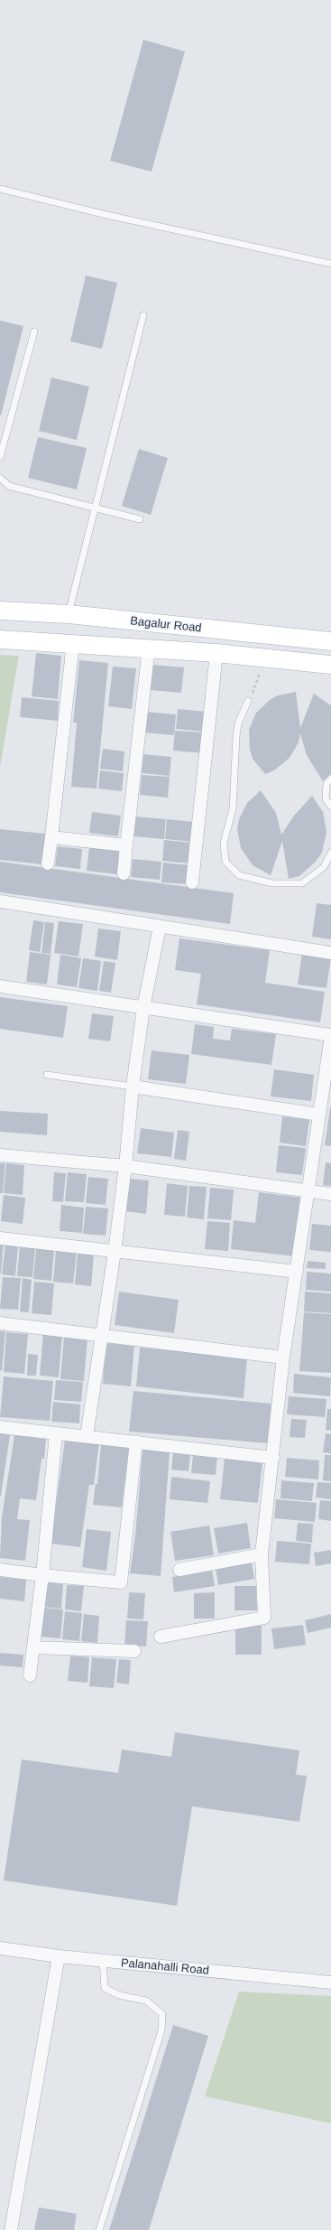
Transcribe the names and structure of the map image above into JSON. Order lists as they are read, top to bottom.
{
  "streets": {
    "main road": ["Bagalur Road"],
    "street": ["Palanahalli Road"]
  }
}
